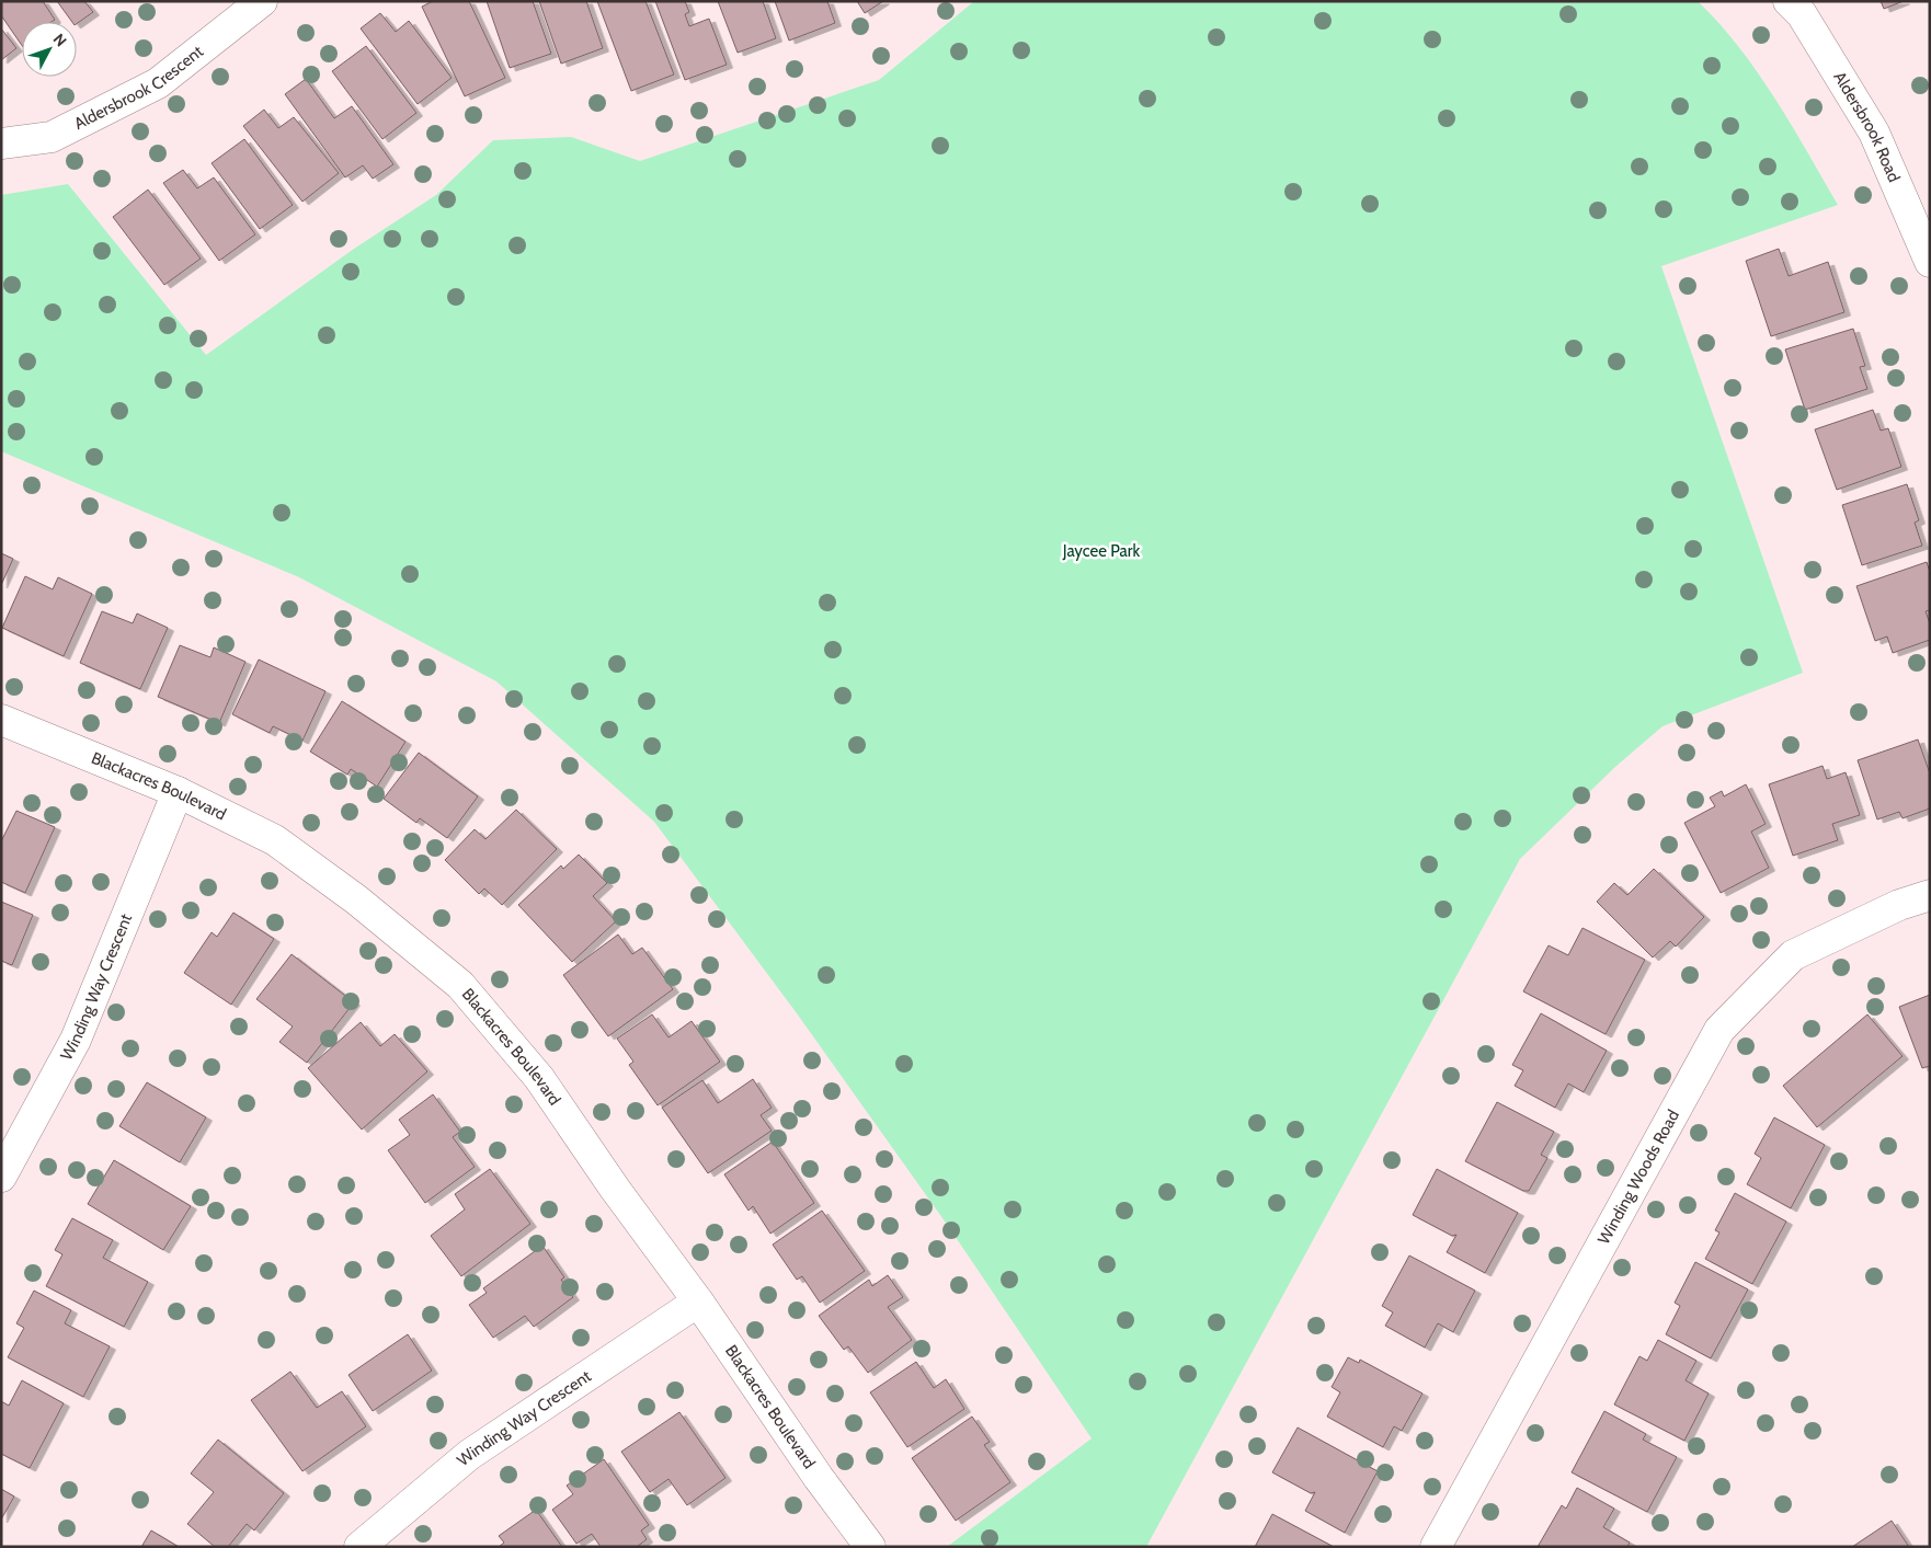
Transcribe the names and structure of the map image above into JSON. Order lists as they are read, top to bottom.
{
  "streets": {
    "street": [
      "Aldersbrook Crescent",
      "Aldersbrook Road",
      "Blackacres Boulevard",
      "Winding Way Crescent",
      "Winding Woods Road"
    ]
  },
  "crossings": [
    ["Blackacres Boulevard", "Winding Way Crescent"]
  ],
  "parks": ["Jaycee Park"],
  "north": "top right"
}
